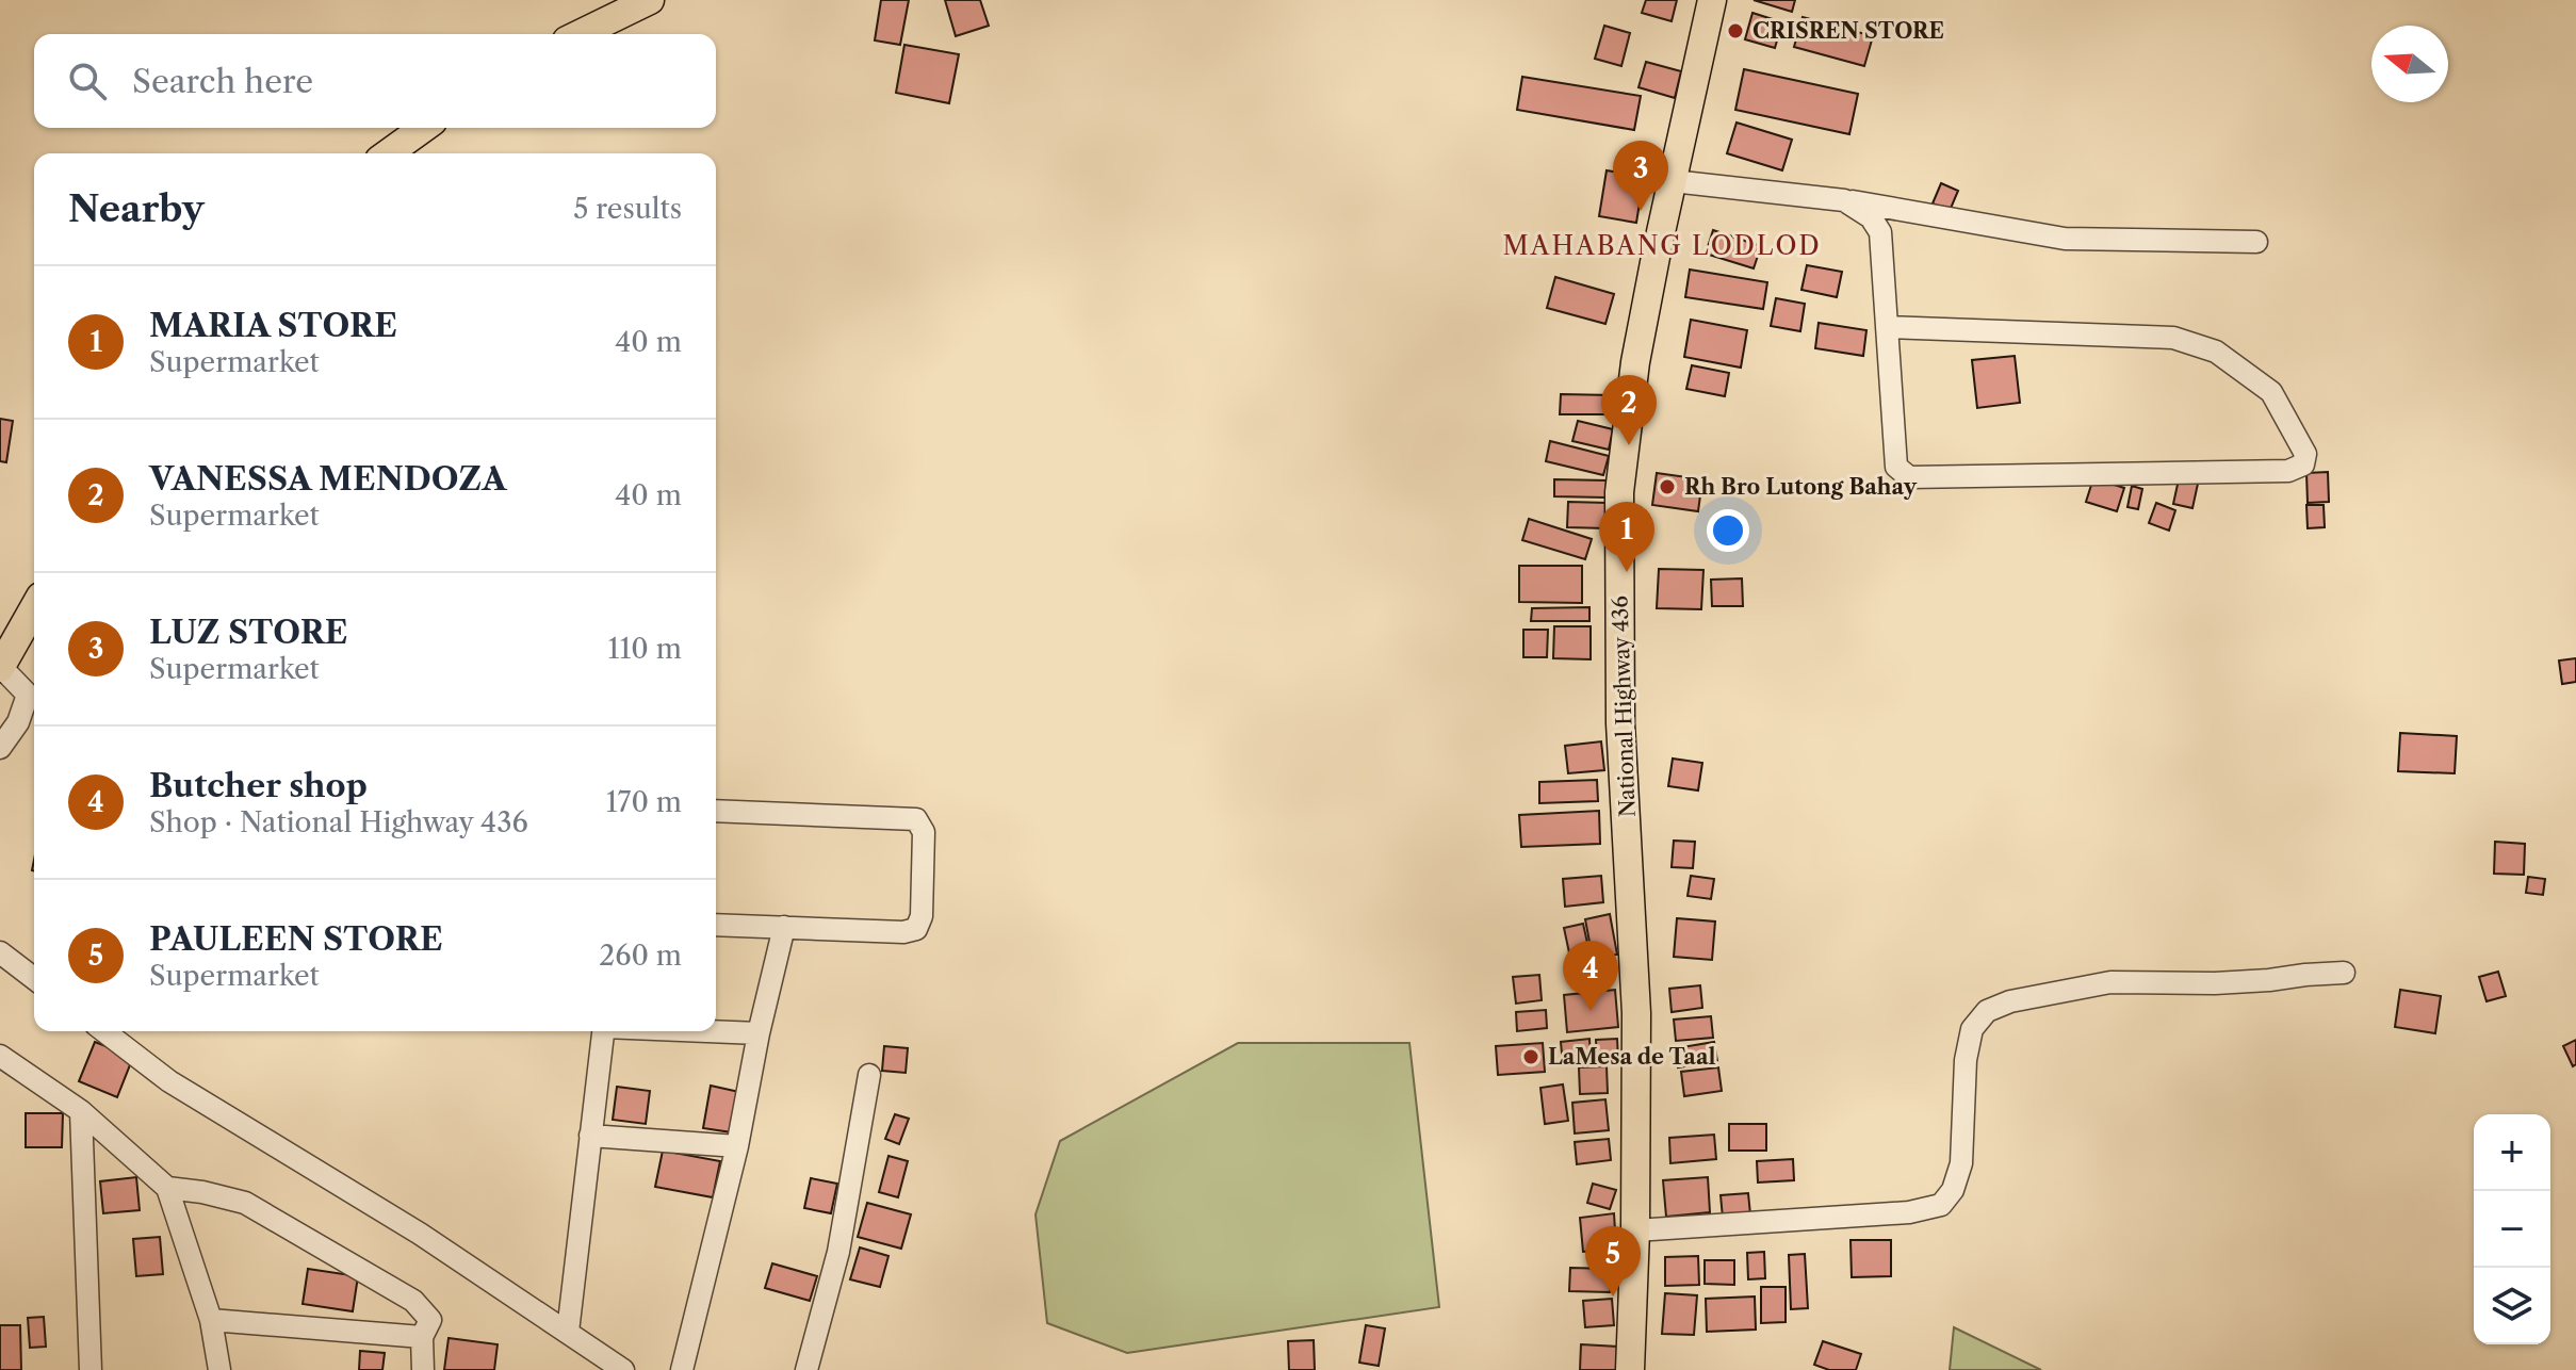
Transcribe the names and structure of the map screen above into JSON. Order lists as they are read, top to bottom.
{
  "streets": {
    "main road": ["National Highway 436"]
  },
  "districts": ["MAHABANG LODLOD"],
  "places": ["CRISREN STORE", "Rh Bro Lutong Bahay", "LaMesa de Taal"],
  "north": "left",
  "page": {
    "search": "Search here",
    "pins": [
      "3",
      "2",
      "1",
      "4",
      "5"
    ],
    "heading": ["Nearby", "5 results"],
    "list": [
      {
        "mark": "1",
        "name": "MARIA STORE",
        "note": "Supermarket",
        "value": "40 m"
      },
      {
        "mark": "2",
        "name": "VANESSA MENDOZA",
        "note": "Supermarket",
        "value": "40 m"
      },
      {
        "mark": "3",
        "name": "LUZ STORE",
        "note": "Supermarket",
        "value": "110 m"
      },
      {
        "mark": "4",
        "name": "Butcher shop",
        "note": "Shop · National Highway 436",
        "value": "170 m"
      },
      {
        "mark": "5",
        "name": "PAULEEN STORE",
        "note": "Supermarket",
        "value": "260 m"
      }
    ],
    "map_buttons": ["+", "−"]
  }
}
